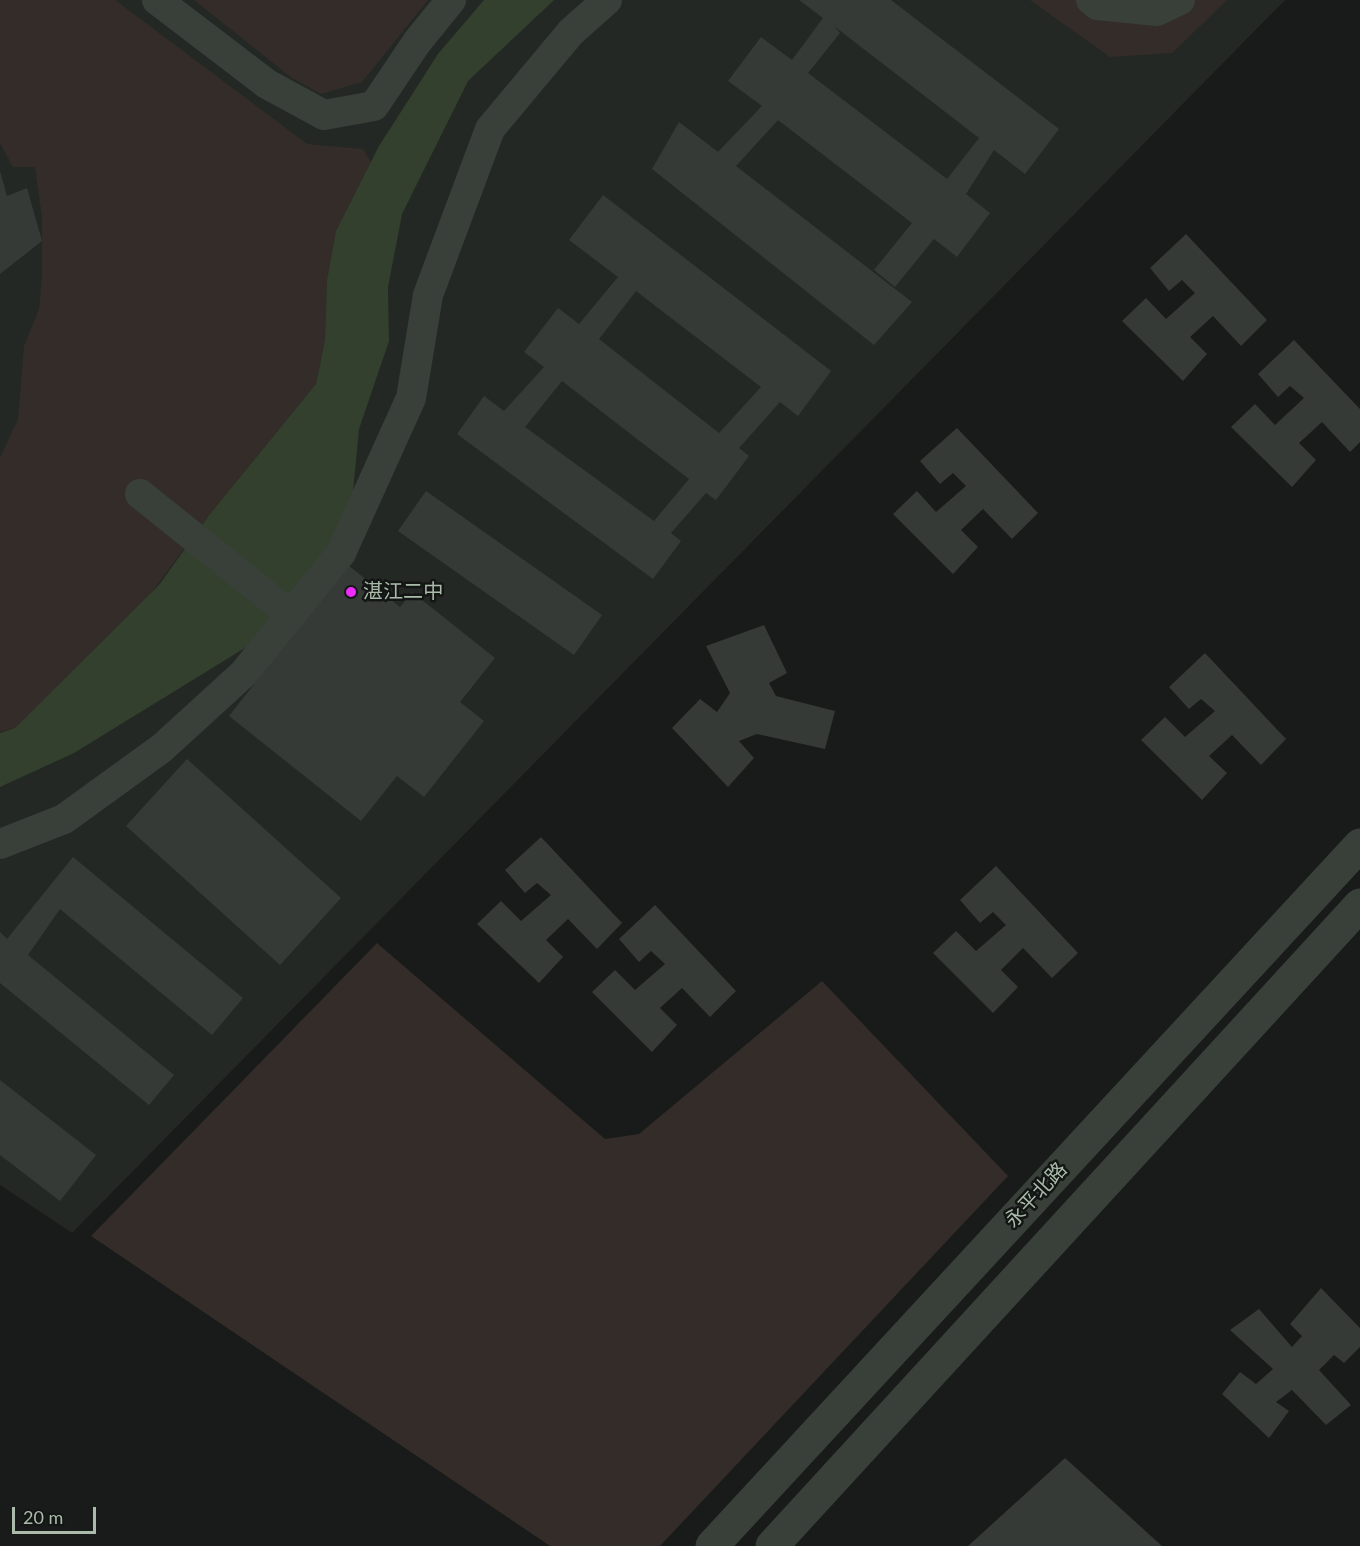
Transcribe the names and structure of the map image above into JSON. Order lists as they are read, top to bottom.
{
  "streets": {
    "street": ["永平北路"]
  },
  "places": ["湛江二中"],
  "scale_bar": "20 m"
}
